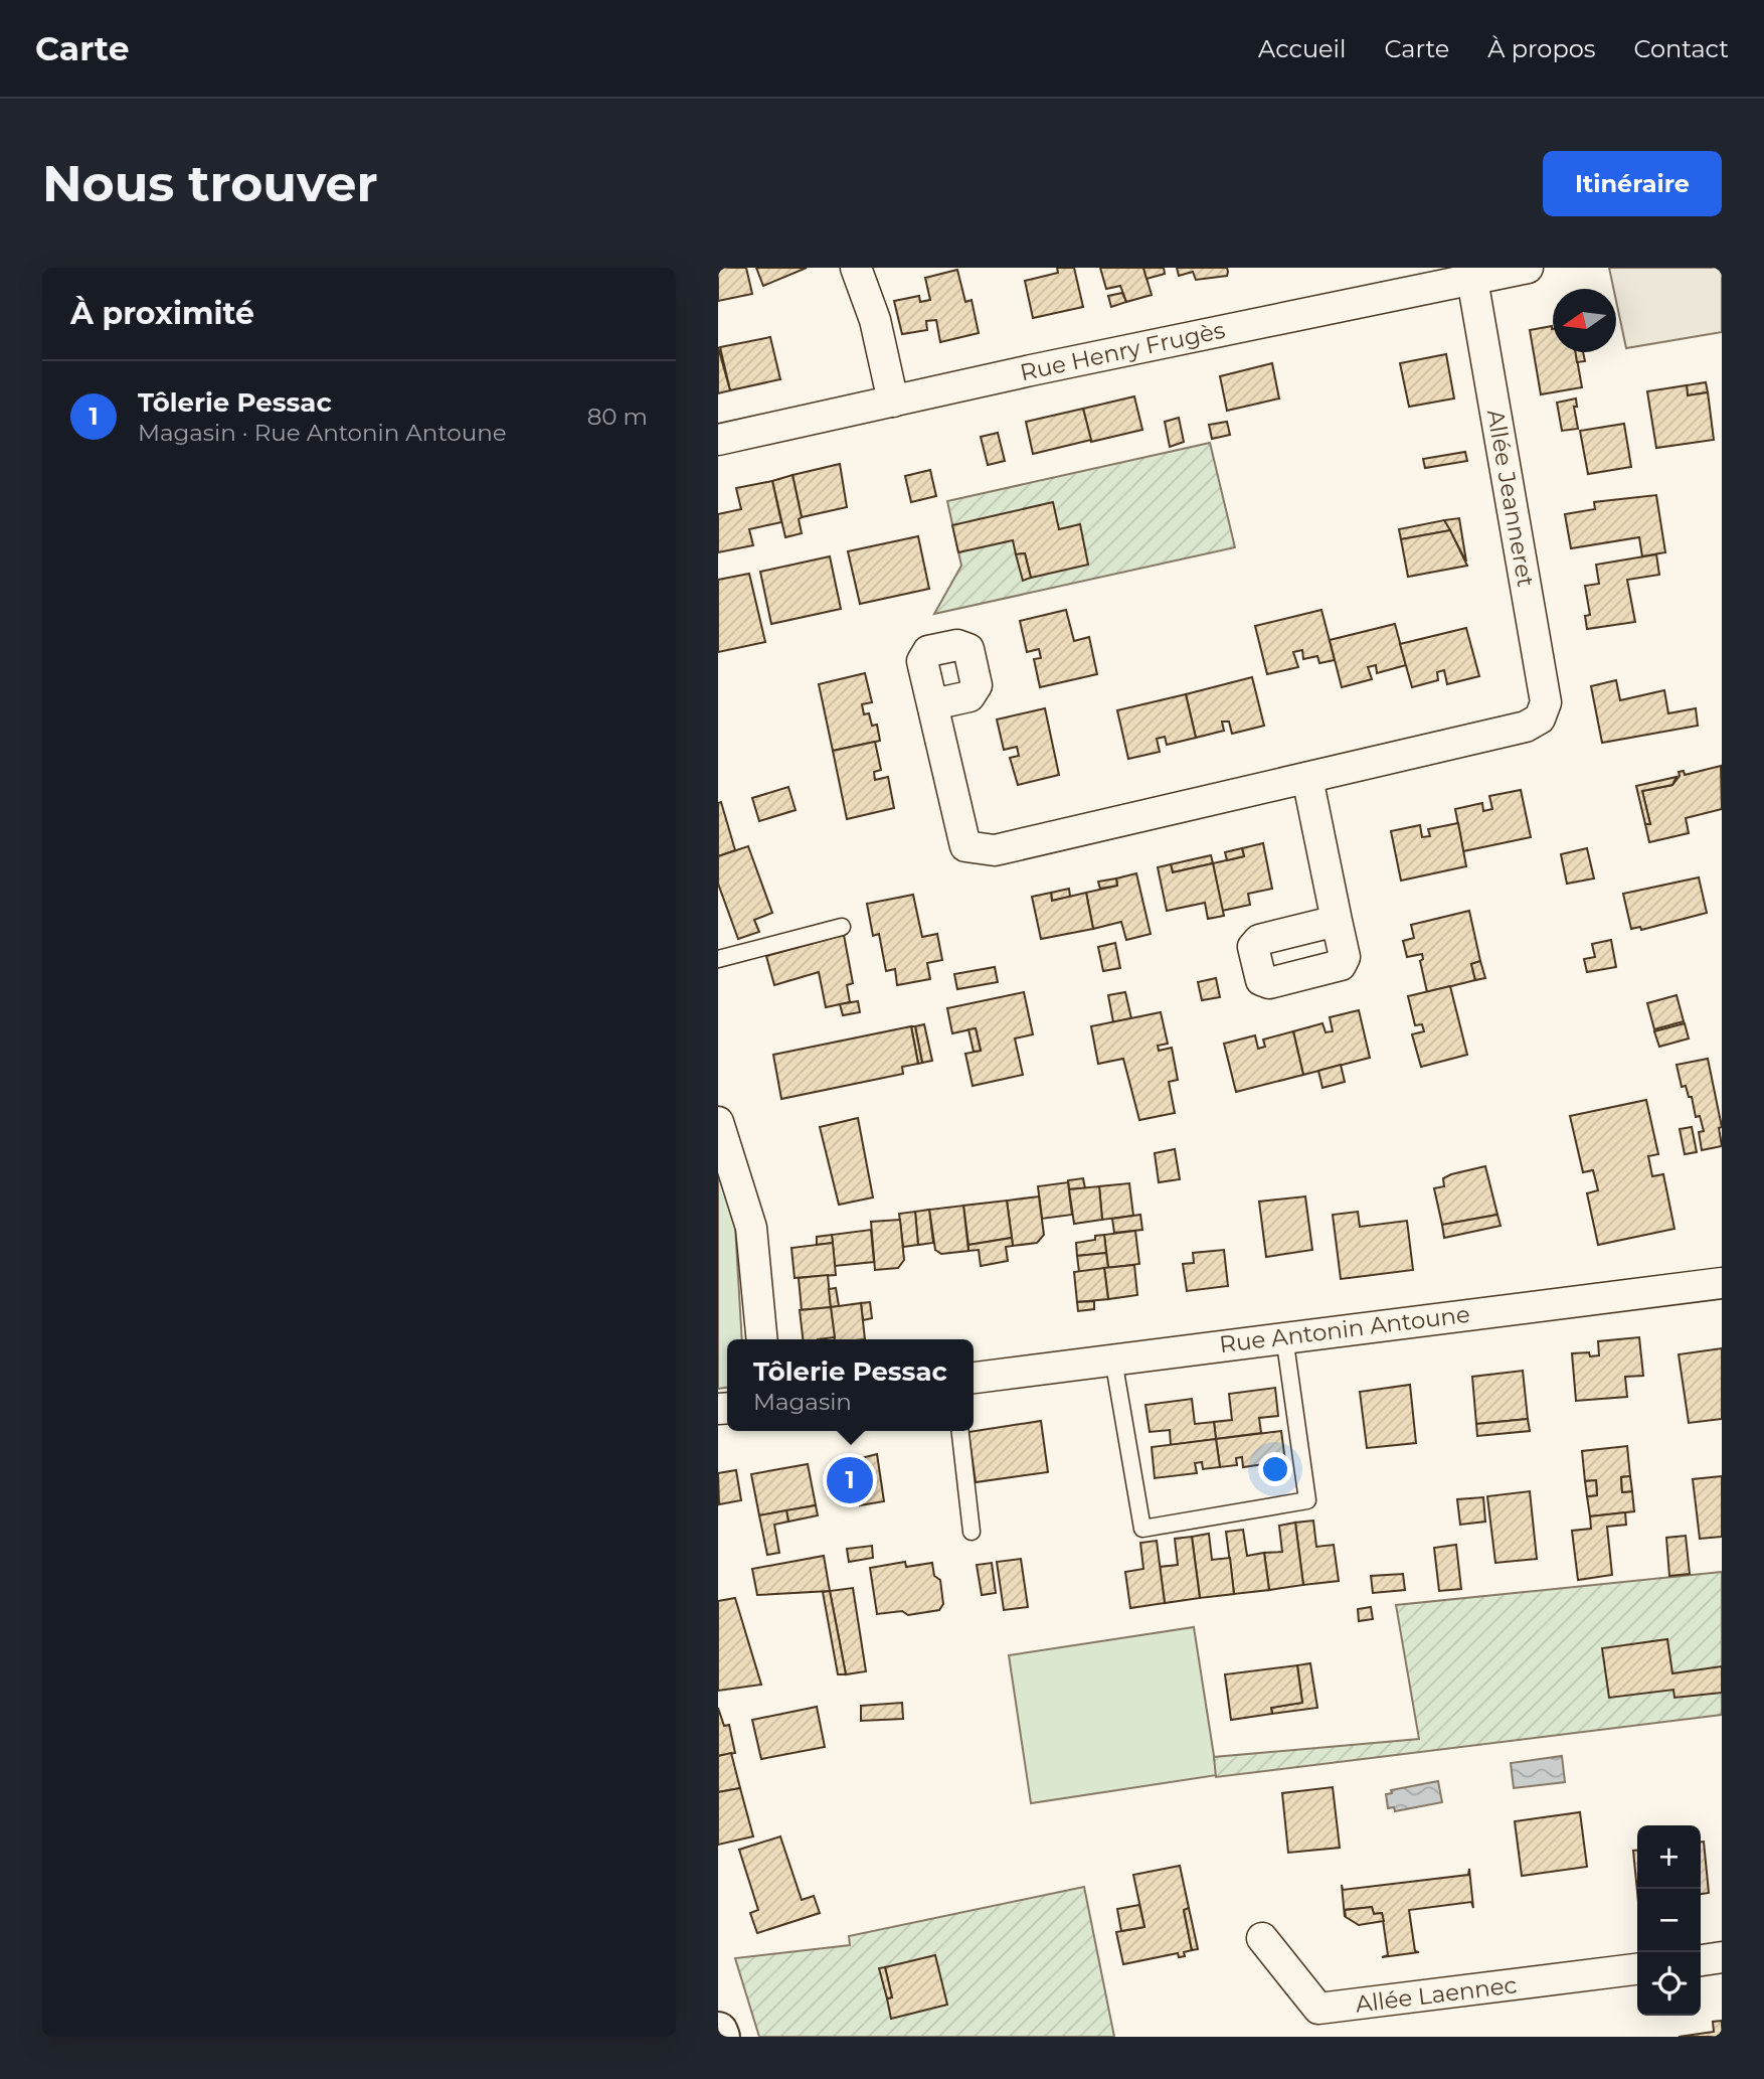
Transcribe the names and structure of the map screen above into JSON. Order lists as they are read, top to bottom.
{
  "streets": {
    "street": [
      "Rue Henry Frugès",
      "Allée Jeanneret",
      "Rue Antonin Antoune",
      "Allée Laennec"
    ]
  },
  "crossings": [
    ["Rue Henry Frugès", "Allée Jeanneret"]
  ],
  "north": "left",
  "page": {
    "header": "Carte",
    "nav": [
      "Accueil",
      "Carte",
      "À propos",
      "Contact"
    ],
    "buttons": "Itinéraire",
    "title": "Nous trouver",
    "heading": "À proximité",
    "list": [
      {
        "mark": "1",
        "name": "Tôlerie Pessac",
        "note": "Magasin · Rue Antonin Antoune",
        "value": "80 m"
      }
    ],
    "popup": ["Tôlerie Pessac", "Magasin"],
    "pins": "1",
    "map_buttons": ["+", "−"]
  }
}
